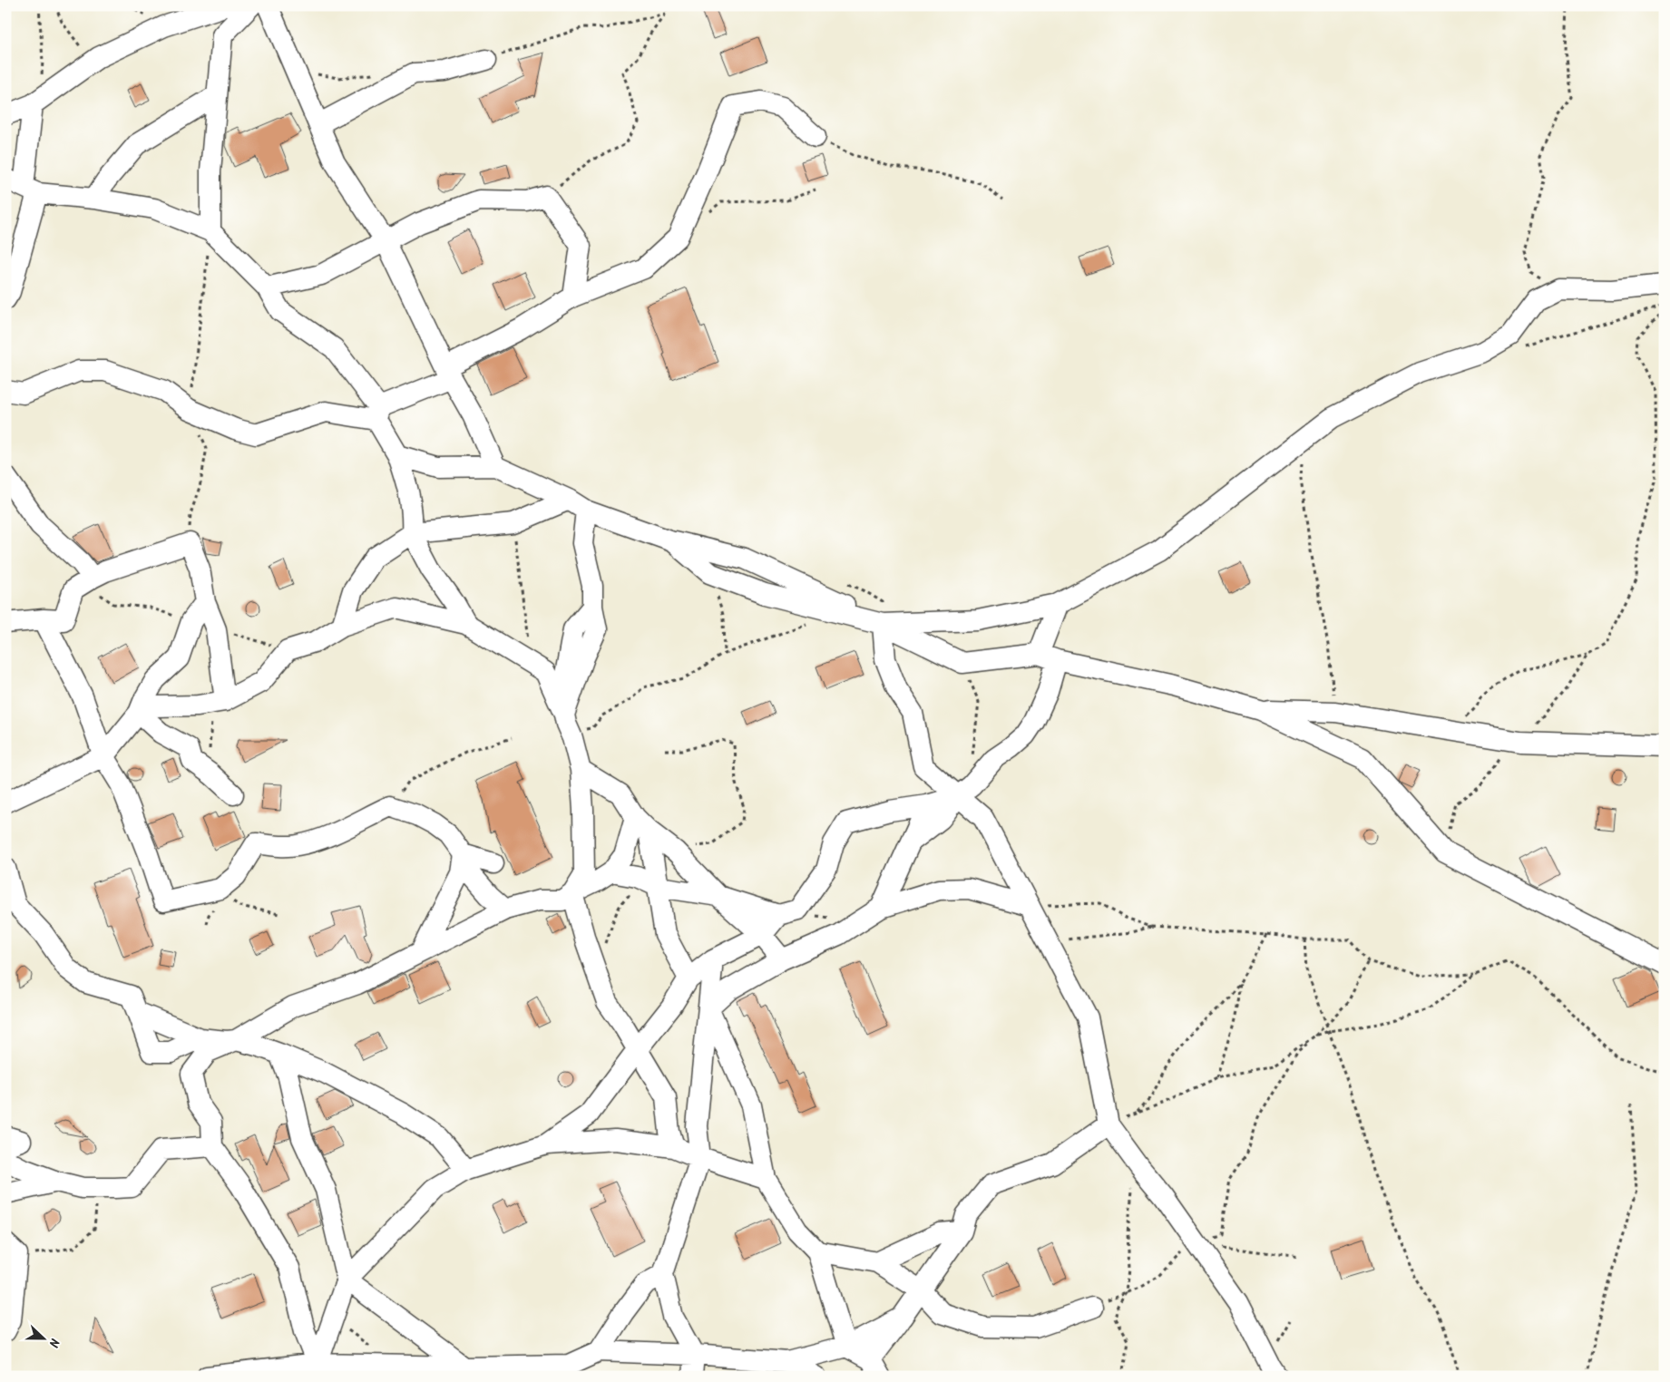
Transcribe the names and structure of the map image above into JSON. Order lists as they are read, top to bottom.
{
  "north": "right"
}
